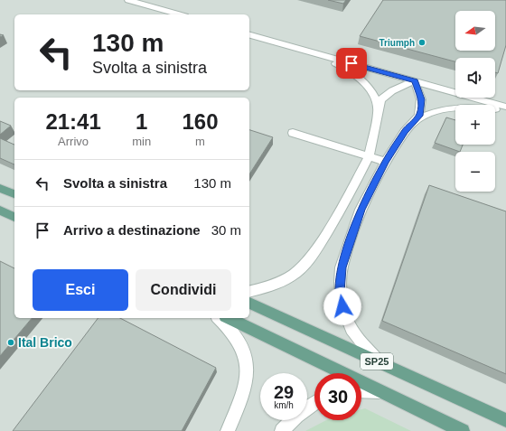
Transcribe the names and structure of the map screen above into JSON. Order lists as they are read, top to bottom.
{
  "streets": {
    "main road": ["SP25"]
  },
  "places": ["Triumph", "Ital Brico"],
  "north": "left",
  "page": {
    "map_buttons": ["+", "−"],
    "turn": ["130 m", "Svolta a sinistra"],
    "eta": [
      "21:41",
      "Arrivo",
      "1",
      "min",
      "160",
      "m"
    ],
    "list": [
      {
        "name": "Svolta a sinistra",
        "value": "130 m"
      },
      {
        "name": "Arrivo a destinazione",
        "value": "30 m"
      }
    ],
    "buttons": ["Esci", "Condividi"],
    "speed": "29 km/h",
    "limit": "30"
  }
}
